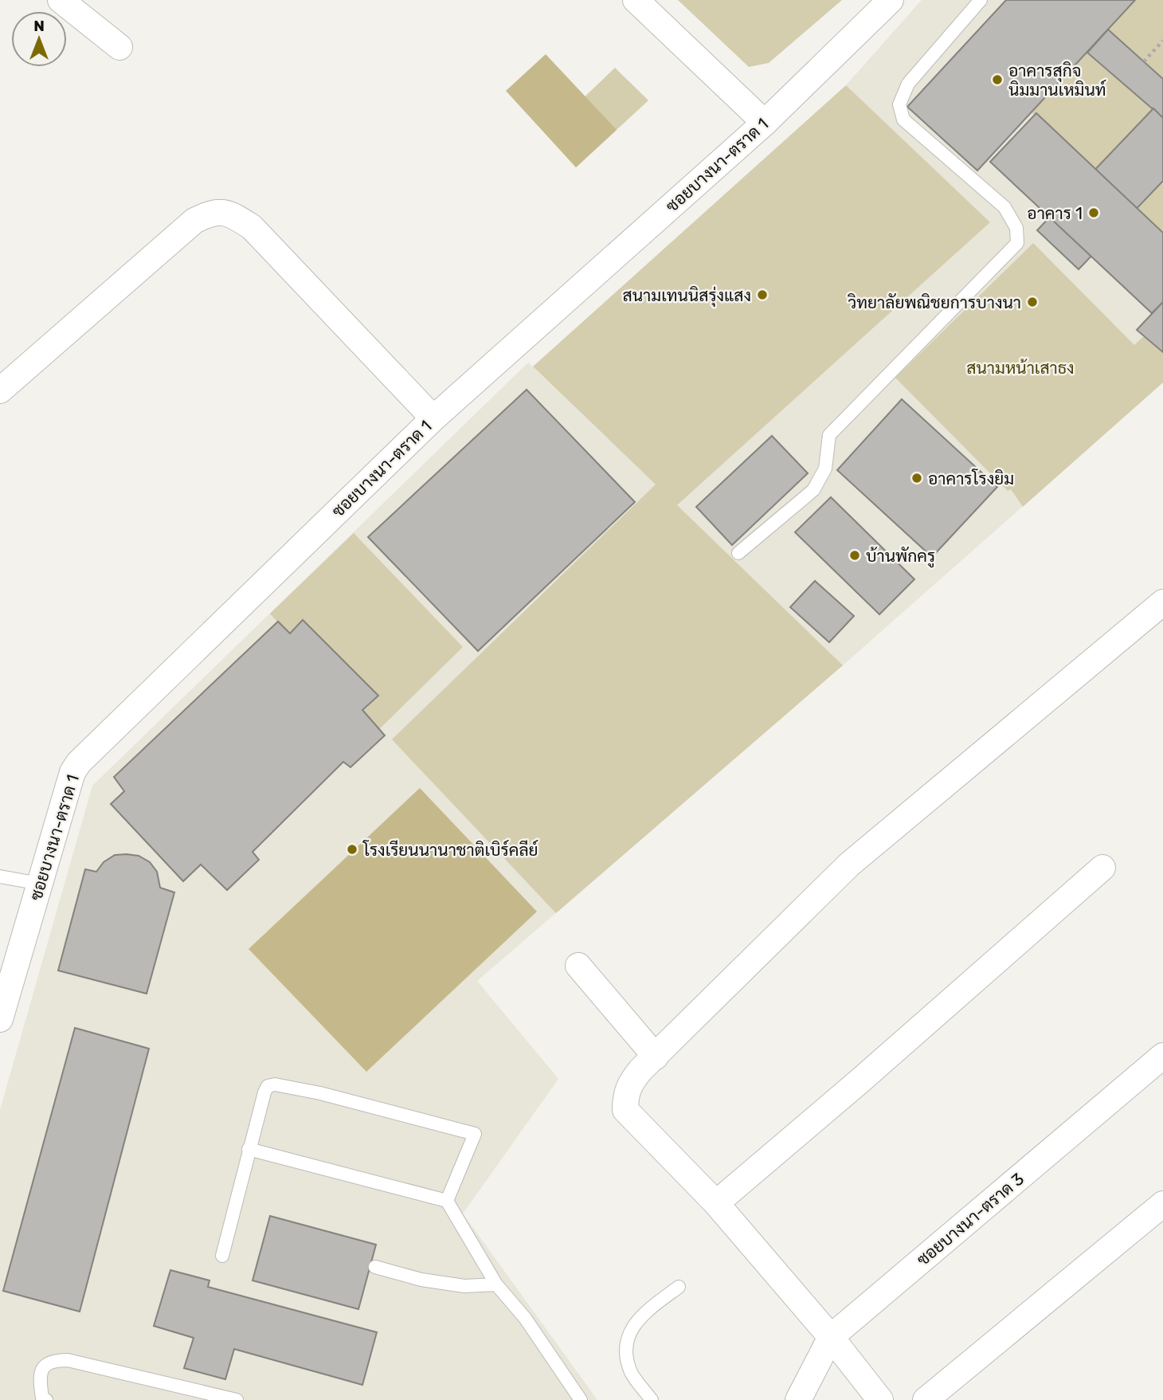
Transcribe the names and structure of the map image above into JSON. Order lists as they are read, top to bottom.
{
  "streets": {
    "street": ["ซอยบางนา-ตราด 1", "ซอยบางนา-ตราด 3"]
  },
  "parks": ["สนามหน้าเสาธง"],
  "places": [
    "อาคารสุกิจ นิมมานเหมินท์",
    "อาคาร 1",
    "สนามเทนนิสรุ่งแสง",
    "วิทยาลัยพณิชยการบางนา",
    "อาคารโรงยิม",
    "บ้านพักครู",
    "โรงเรียนนานาชาติเบิร์คลีย์"
  ],
  "north": "top"
}
